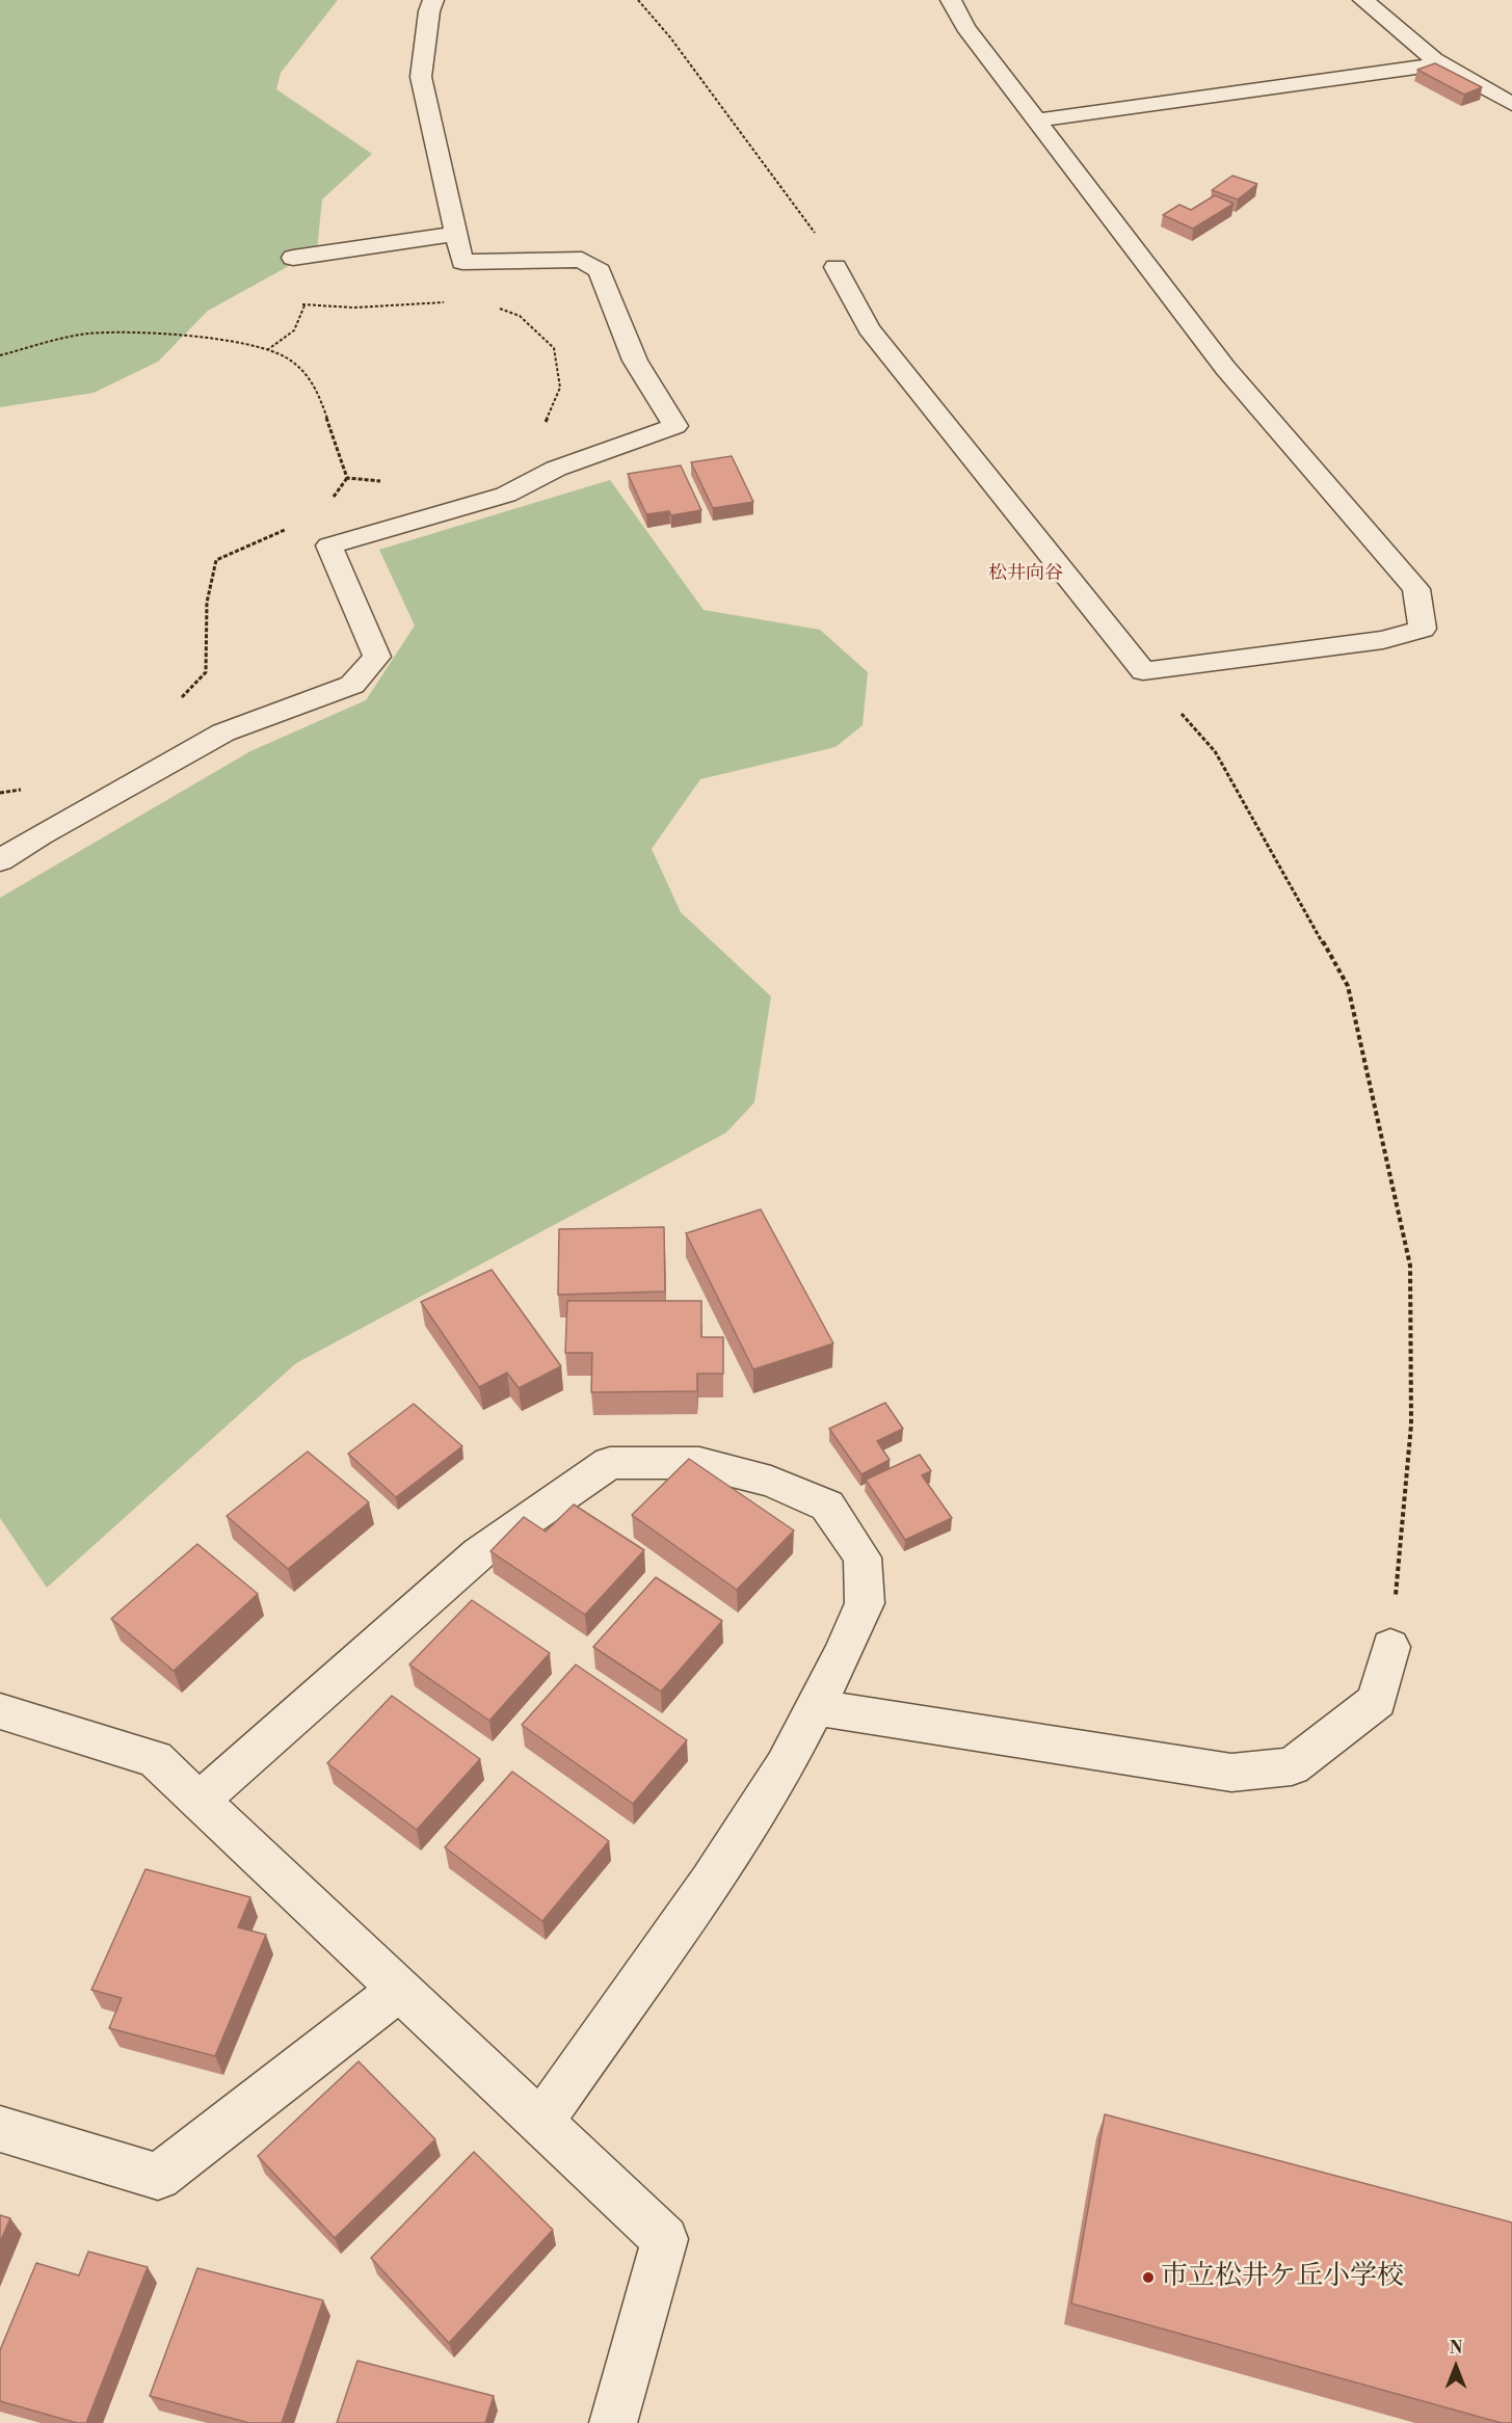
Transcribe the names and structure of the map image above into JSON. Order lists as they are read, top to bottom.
{
  "districts": ["松井向谷"],
  "places": ["市立松井ケ丘小学校"],
  "north": "top"
}
